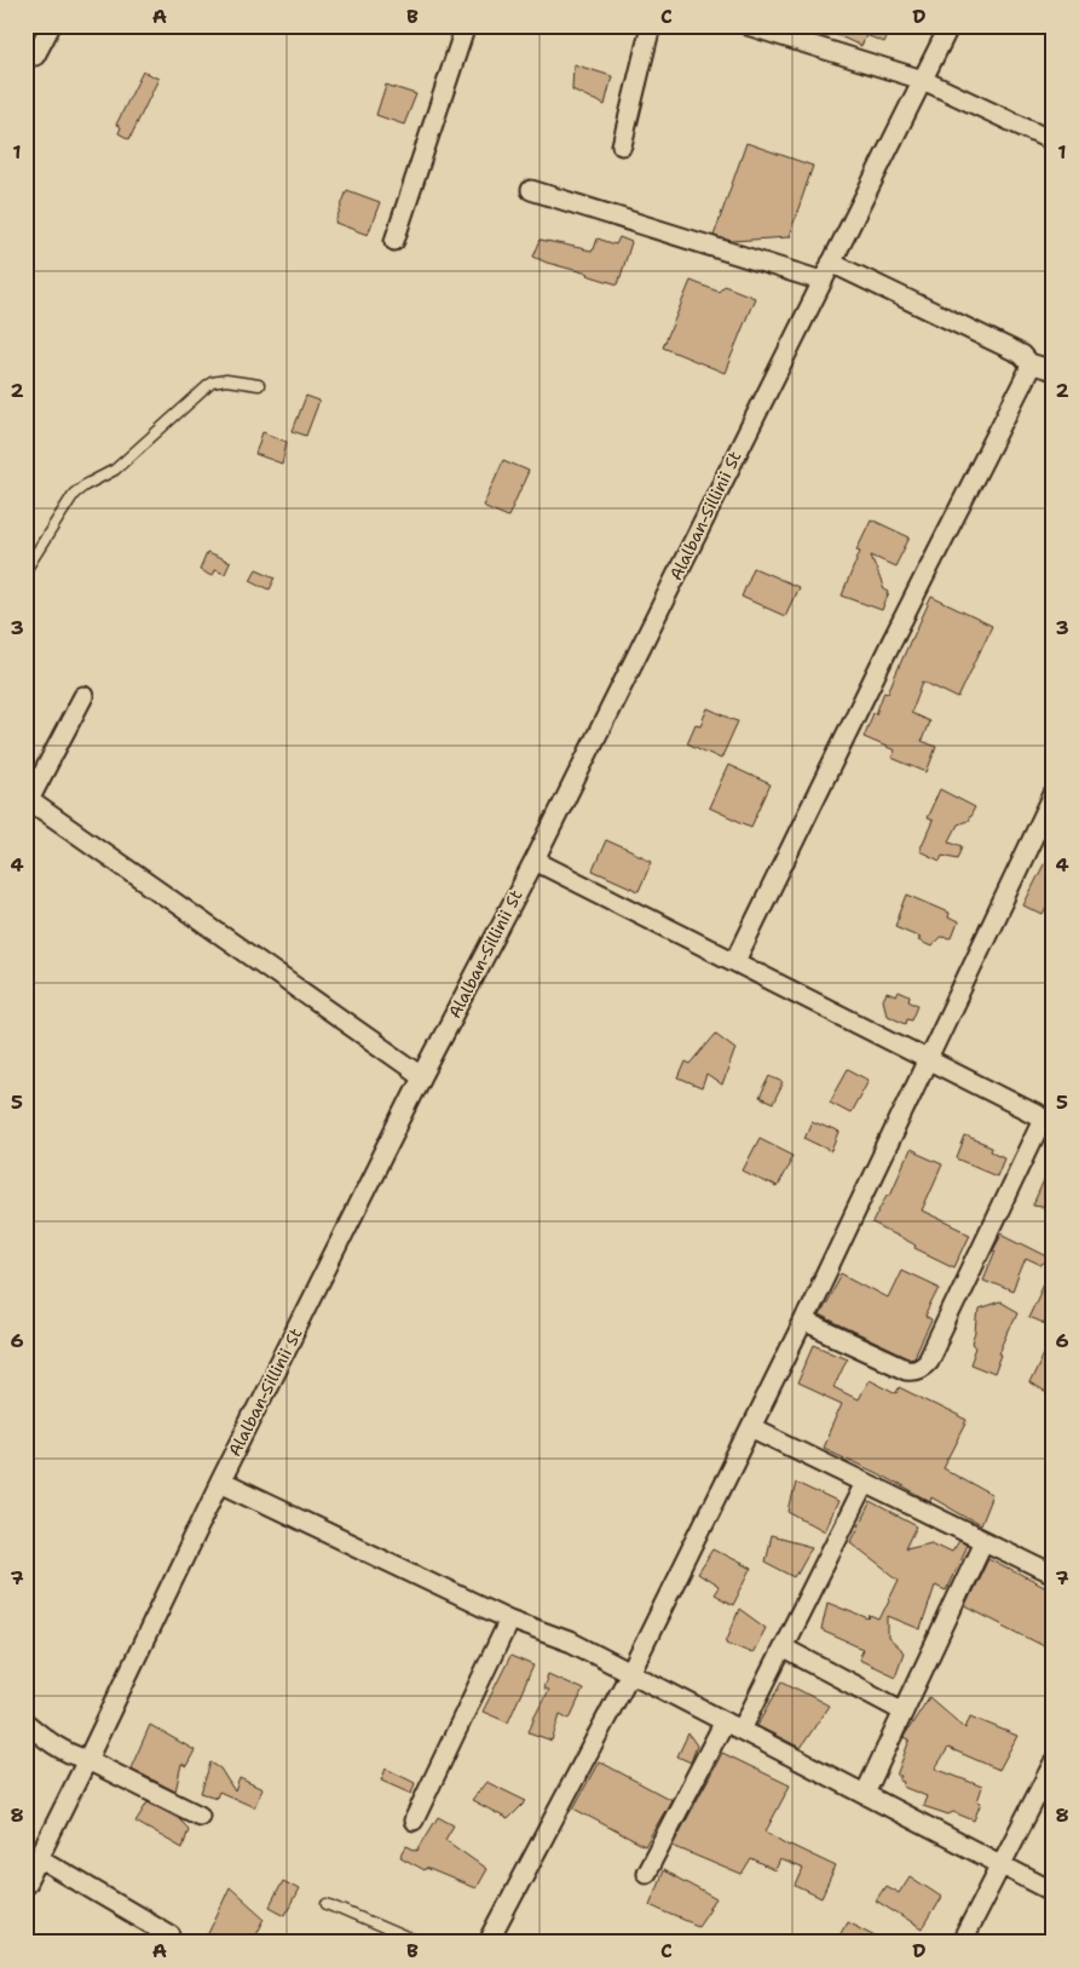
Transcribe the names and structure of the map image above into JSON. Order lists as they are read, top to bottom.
{
  "streets": {
    "street": ["Alalban-Sillinii St"]
  },
  "grid": {
    "columns": [
      "A",
      "B",
      "C",
      "D"
    ],
    "rows": [
      "1",
      "2",
      "3",
      "4",
      "5",
      "6",
      "7",
      "8"
    ]
  }
}
